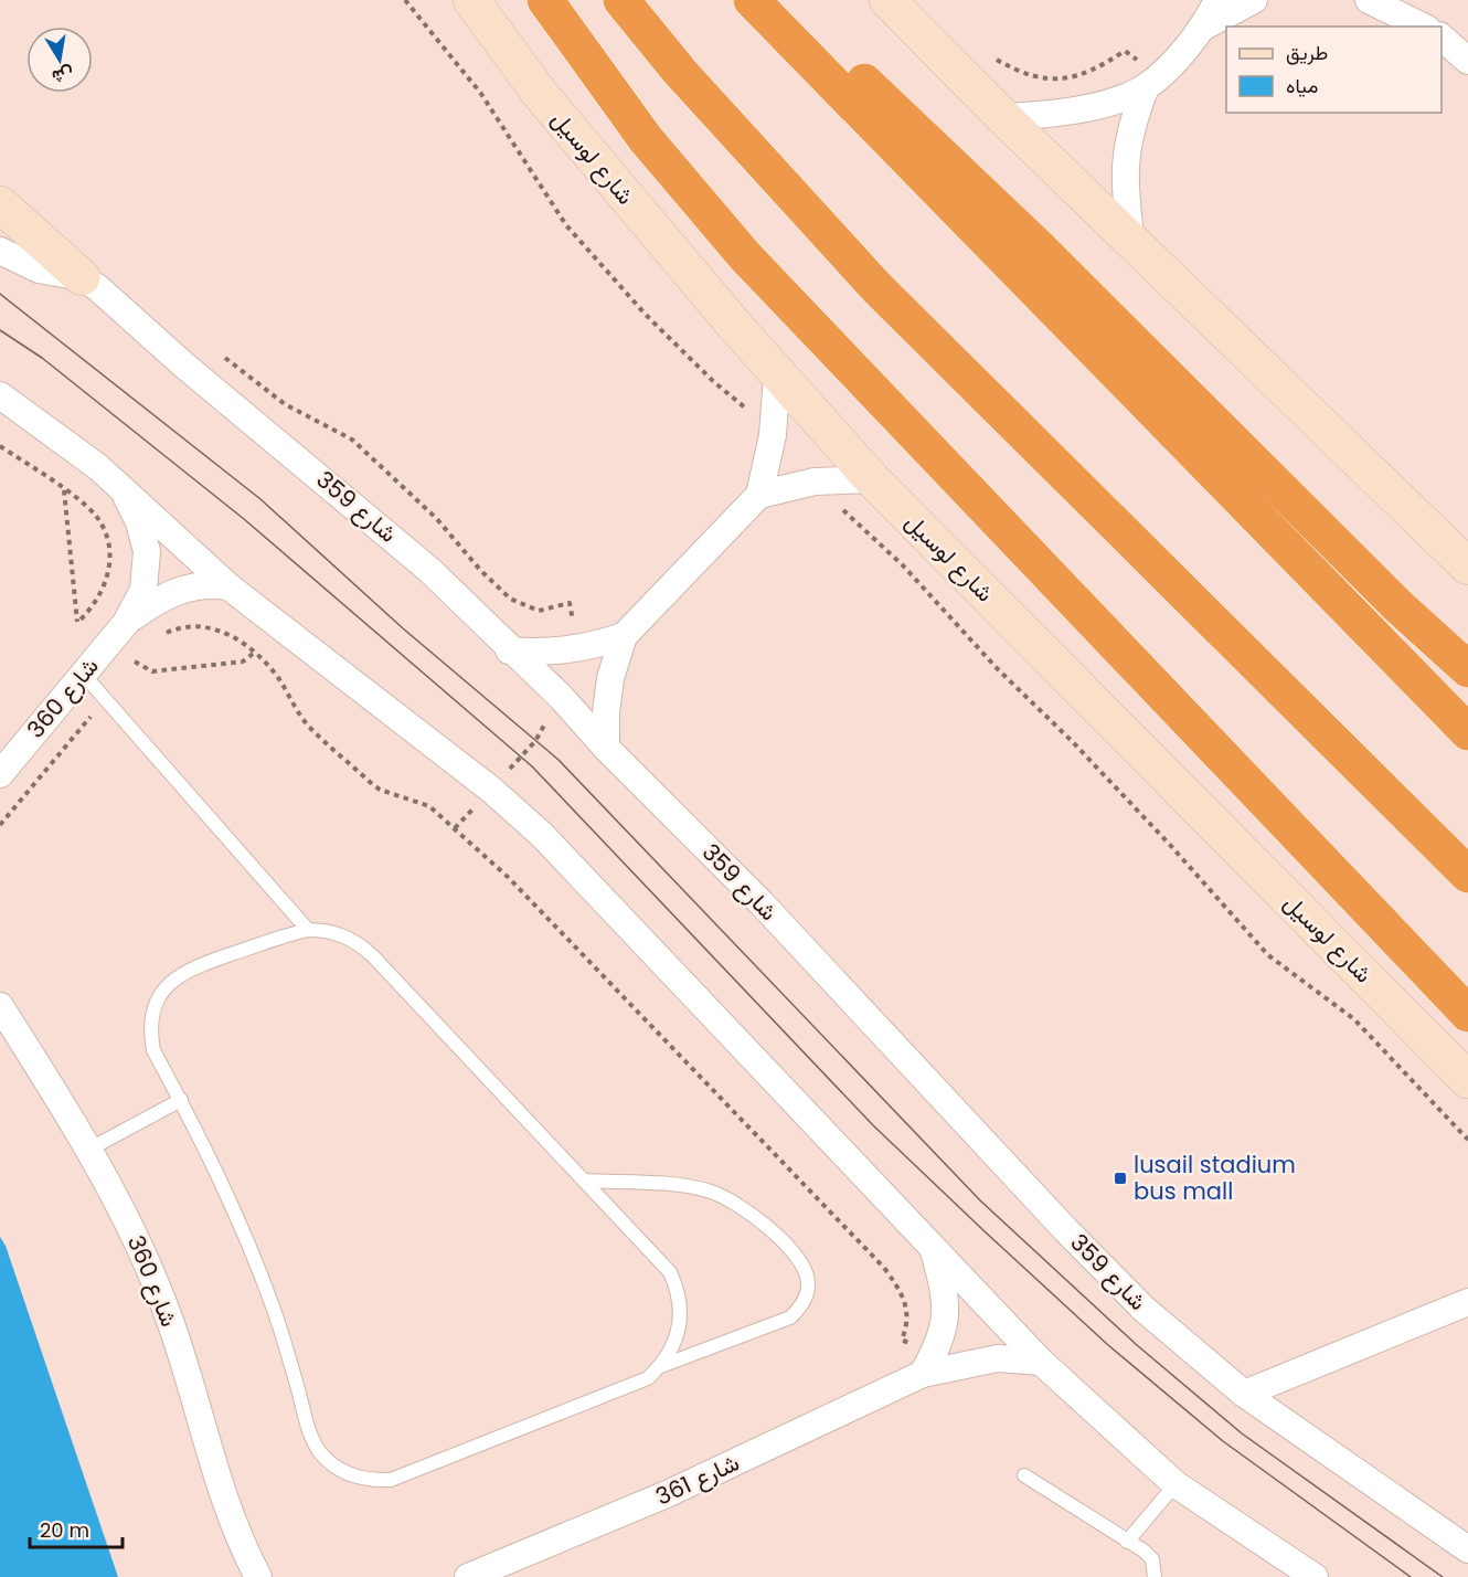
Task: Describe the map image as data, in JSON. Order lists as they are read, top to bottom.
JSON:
{
  "streets": {
    "street": [
      "شارع لوسيل",
      "شارع 359",
      "شارع 360",
      "شارع 361"
    ]
  },
  "places": {
    "transit": ["lusail stadium bus mall"]
  },
  "legend": ["طريق", "مياه"],
  "scale_bar": "20 m",
  "north": "bottom"
}
